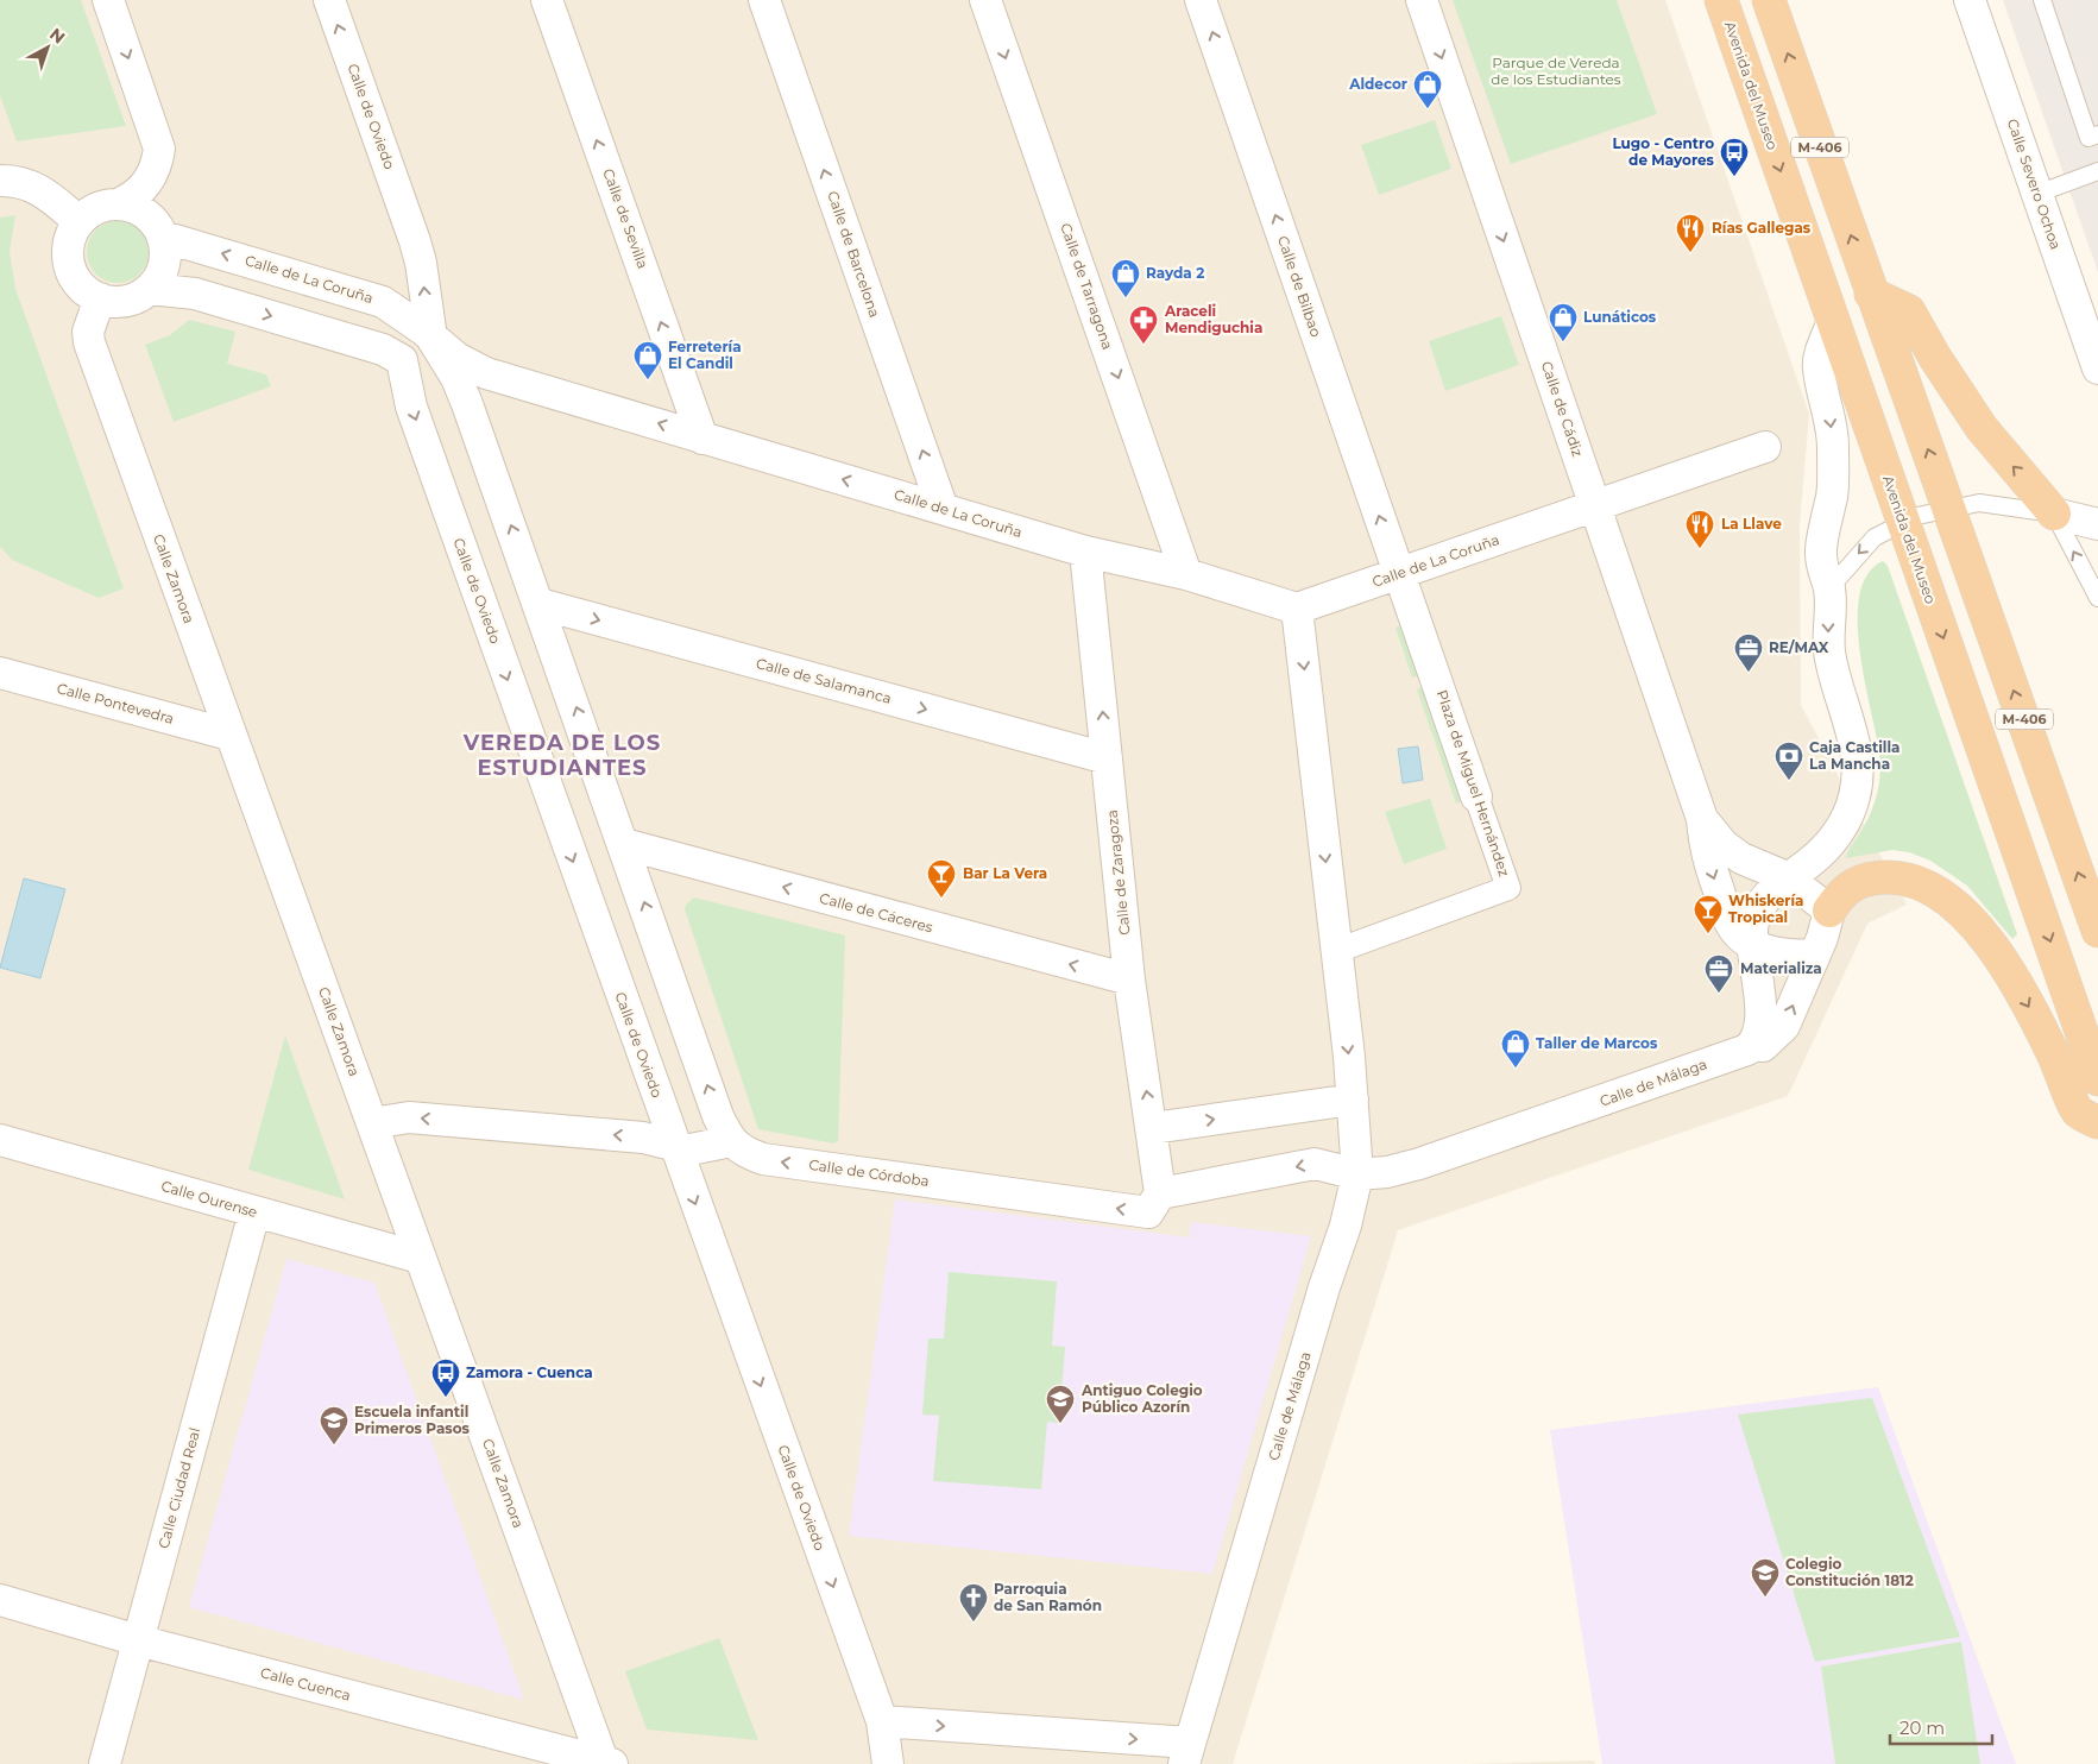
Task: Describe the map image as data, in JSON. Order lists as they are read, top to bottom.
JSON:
{
  "streets": {
    "highway": ["Avenida del Museo", "M-406"],
    "street": [
      "Calle de Oviedo",
      "Calle Severo Ochoa",
      "Calle de Sevilla",
      "Calle de Barcelona",
      "Calle de La Coruña",
      "Calle de Tarragona",
      "Calle de Bilbao",
      "Calle de Cádiz",
      "Calle Zamora",
      "Calle de Salamanca",
      "Calle Pontevedra",
      "Plaza de Miguel Hernández",
      "Calle de Zaragoza",
      "Calle de Cáceres",
      "Calle de Málaga",
      "Calle de Córdoba",
      "Calle Ourense",
      "Calle Ciudad Real",
      "Calle Cuenca"
    ]
  },
  "crossings": [
    ["Calle de Oviedo", "Calle de La Coruña"],
    ["Calle de Oviedo", "Calle de Salamanca"],
    ["Calle de Oviedo", "Calle de Cáceres"],
    ["Calle de Oviedo", "Calle de Málaga"],
    ["Calle de Oviedo", "Calle de Córdoba"],
    ["Calle de Sevilla", "Calle de La Coruña"],
    ["Calle de Barcelona", "Calle de La Coruña"],
    ["Calle de La Coruña", "Calle de Tarragona"],
    ["Calle de La Coruña", "Calle de Bilbao"],
    ["Calle de La Coruña", "Calle de Cádiz"],
    ["Calle de La Coruña", "Calle Zamora"],
    ["Calle de La Coruña", "Plaza de Miguel Hernández"],
    ["Calle de La Coruña", "Calle de Zaragoza"],
    ["Calle de Bilbao", "Plaza de Miguel Hernández"],
    ["Calle de Cádiz", "Calle de Málaga"],
    ["Calle Zamora", "Calle Pontevedra"],
    ["Calle Zamora", "Calle Ourense"],
    ["Calle Zamora", "Calle Cuenca"],
    ["Calle de Salamanca", "Calle de Zaragoza"],
    ["Calle de Zaragoza", "Calle de Cáceres"],
    ["Calle de Zaragoza", "Calle de Córdoba"],
    ["Calle Ourense", "Calle Ciudad Real"],
    ["Calle Ciudad Real", "Calle Cuenca"]
  ],
  "one_way": [
    "Calle de Sevilla",
    "Calle de Barcelona",
    "Calle de Tarragona",
    "Calle de Bilbao",
    "Calle de Cádiz",
    "Calle de Salamanca",
    "Calle de Cáceres",
    "Calle de Córdoba"
  ],
  "districts": ["VEREDA DE LOS ESTUDIANTES"],
  "parks": ["Parque de Vereda de los Estudiantes"],
  "places": {
    "shop": [
      "Aldecor",
      "Rayda 2",
      "Lunáticos",
      "Ferretería El Candil",
      "Taller de Marcos"
    ],
    "bus stop": ["Lugo - Centro de Mayores", "Zamora - Cuenca"],
    "restaurant": ["Rías Gallegas", "La Llave"],
    "pharmacy": ["Araceli Mendiguchia"],
    "office": ["RE/MAX", "Materializa"],
    "bank": ["Caja Castilla La Mancha"],
    "bar": ["Bar La Vera", "Whiskería Tropical"],
    "school or university": ["Antiguo Colegio Público Azorín", "Escuela infantil Primeros Pasos", "Colegio Constitución 1812"],
    "church": ["Parroquia de San Ramón"]
  },
  "scale_bar": "20 m",
  "north": "top right"
}
